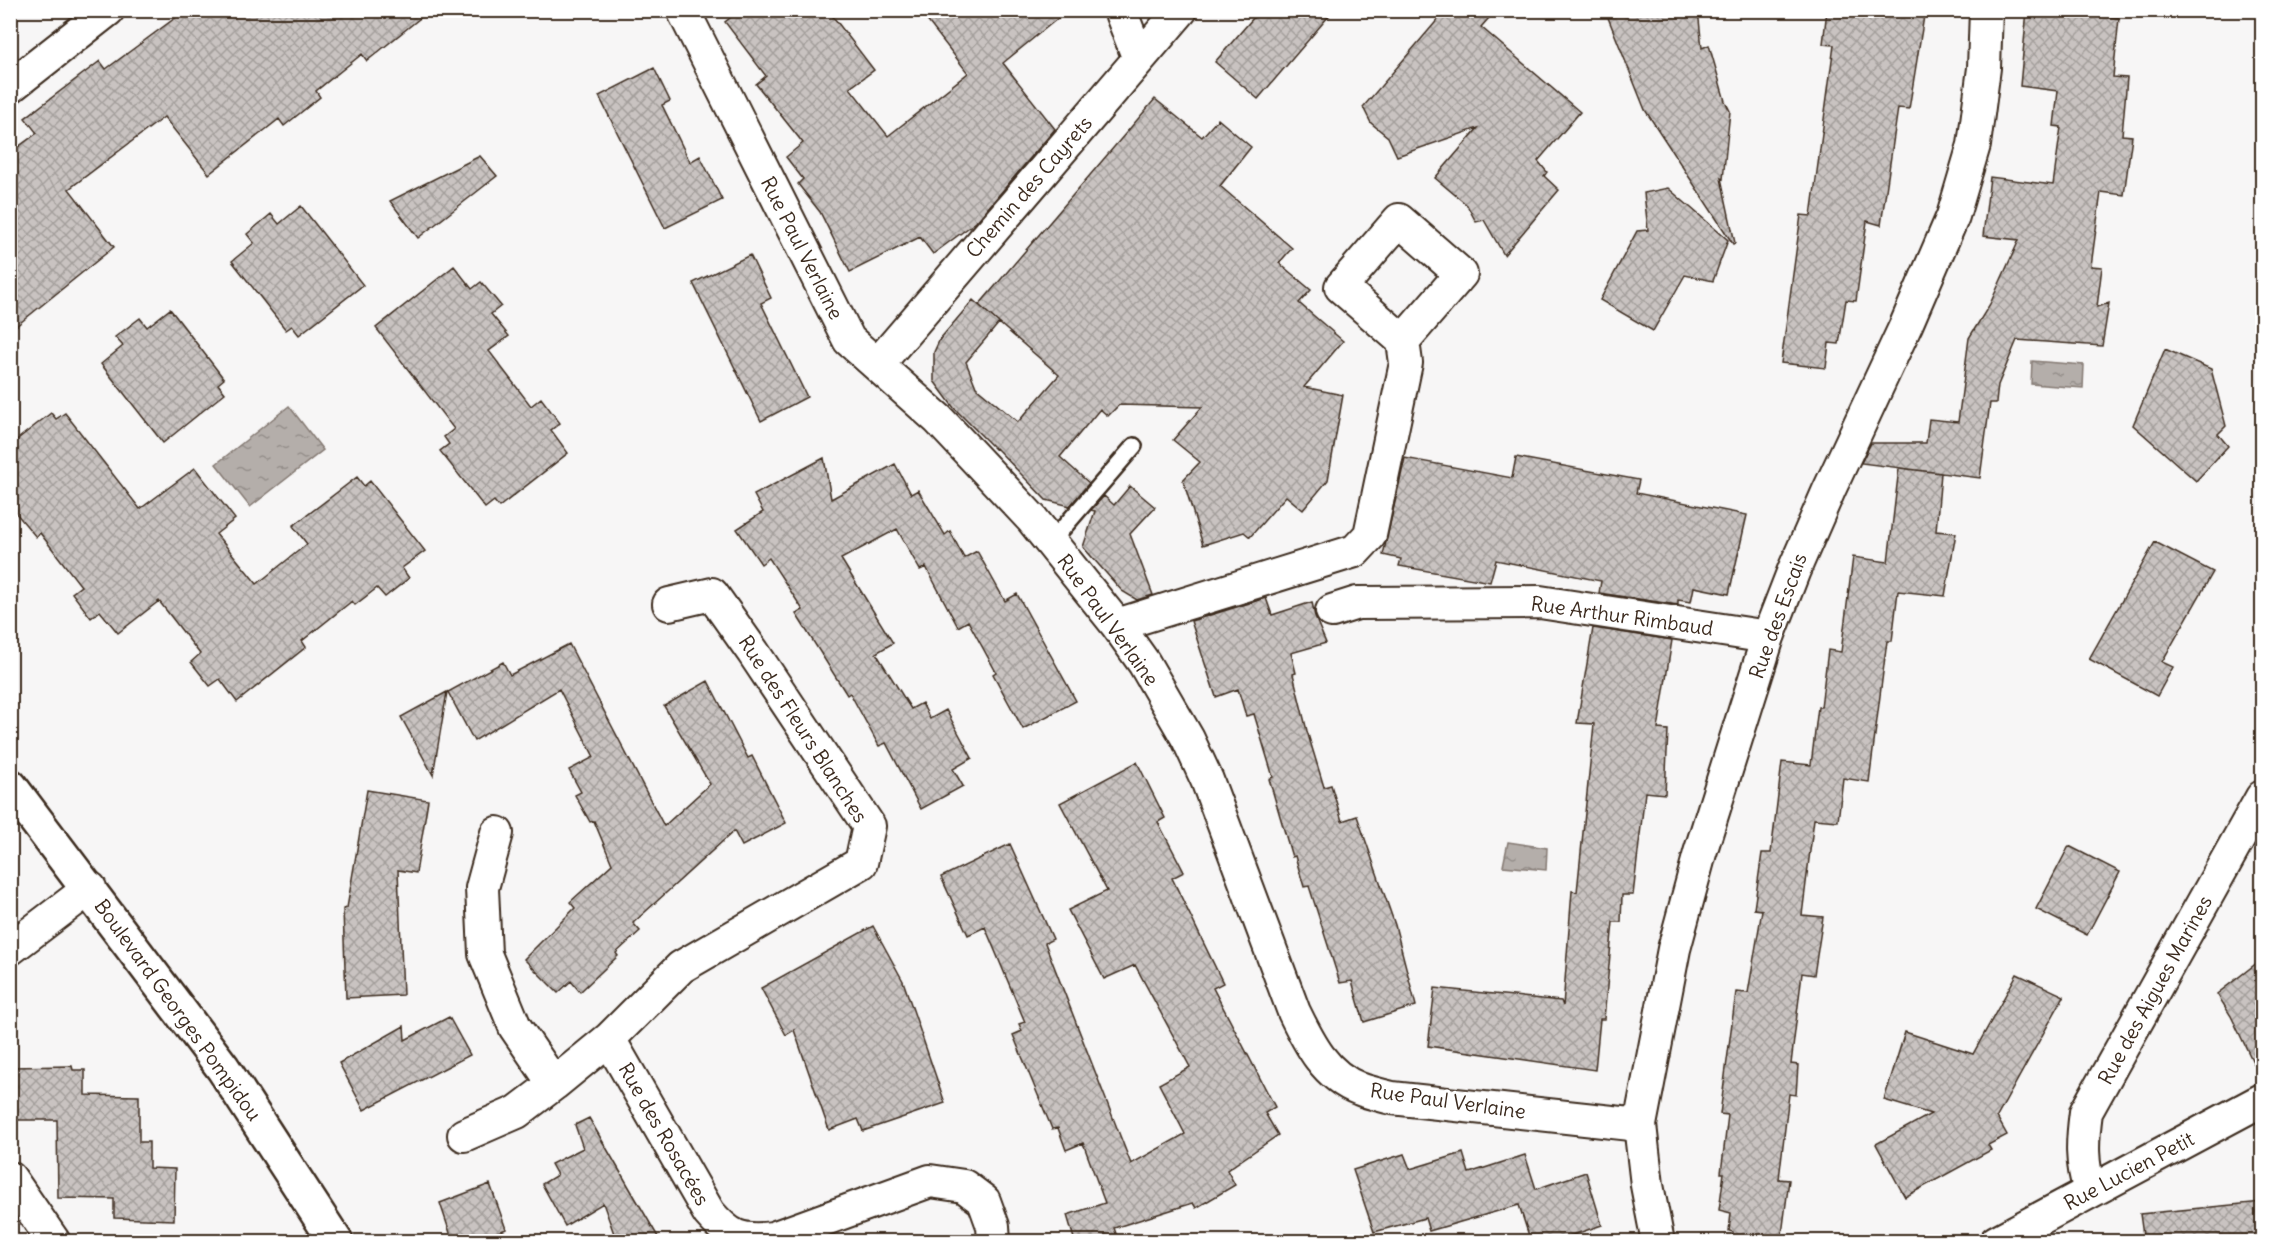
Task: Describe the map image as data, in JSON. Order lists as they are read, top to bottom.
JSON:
{
  "streets": {
    "street": [
      "Chemin des Cayrets",
      "Rue Paul Verlaine",
      "Rue Arthur Rimbaud",
      "Rue des Escais",
      "Rue des Fleurs Blanches",
      "Rue des Aigues Marines",
      "Boulevard Georges Pompidou",
      "Rue des Rosacées",
      "Rue Lucien Petit"
    ]
  },
  "crossings": [
    ["Chemin des Cayrets", "Rue Paul Verlaine"],
    ["Rue Paul Verlaine", "Rue des Escais"],
    ["Rue Arthur Rimbaud", "Rue des Escais"],
    ["Rue des Fleurs Blanches", "Rue des Rosacées"],
    ["Rue des Aigues Marines", "Rue Lucien Petit"]
  ]
}
